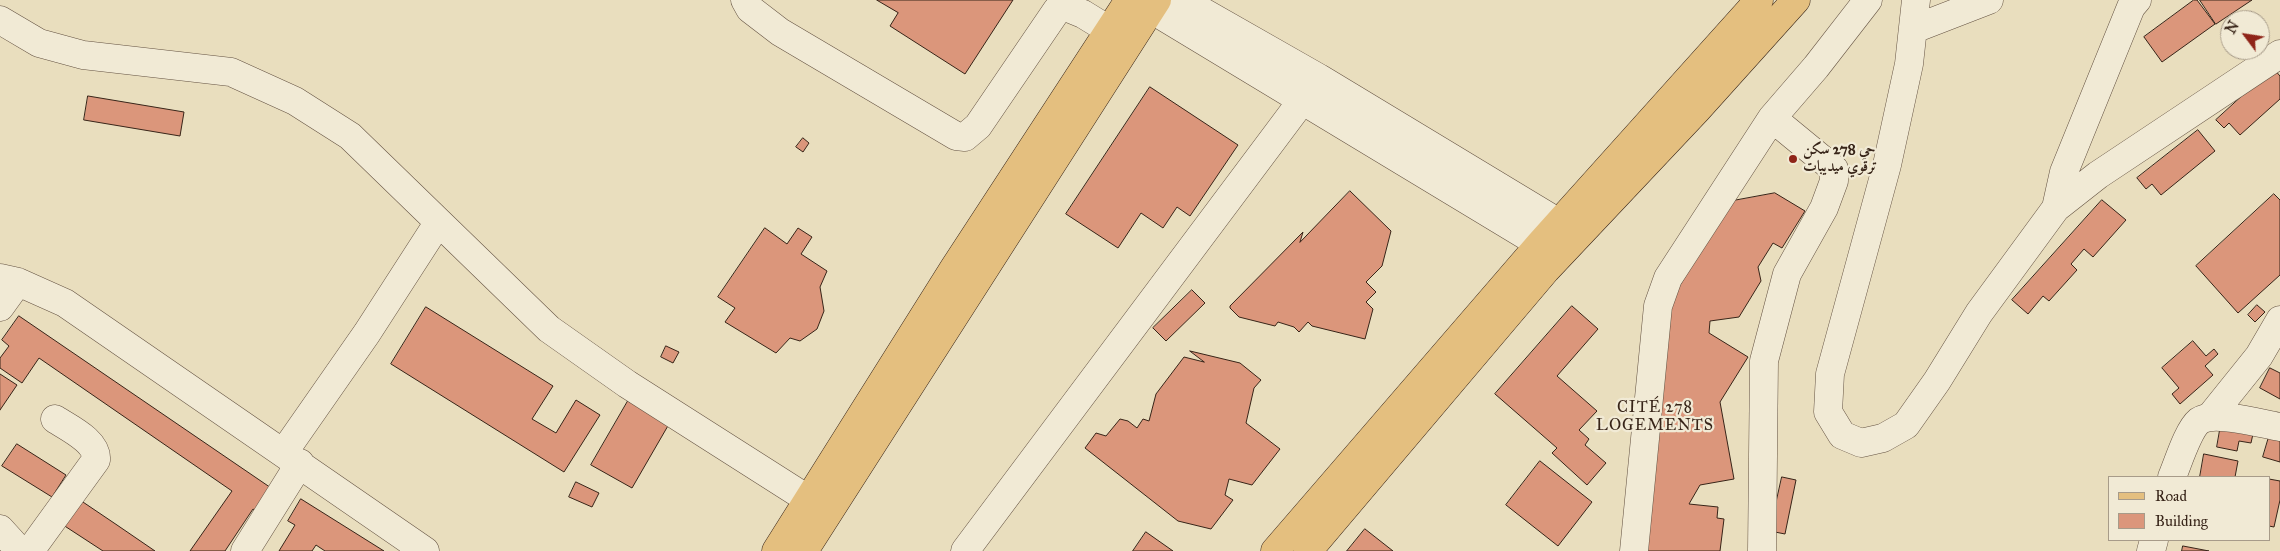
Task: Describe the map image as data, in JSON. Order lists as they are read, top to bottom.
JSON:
{
  "districts": ["CITÉ 278 LOGEMENTS"],
  "places": ["حي 278 سكن ترقوي ميديبات"],
  "legend": ["Road", "Building"],
  "north": "top left"
}
